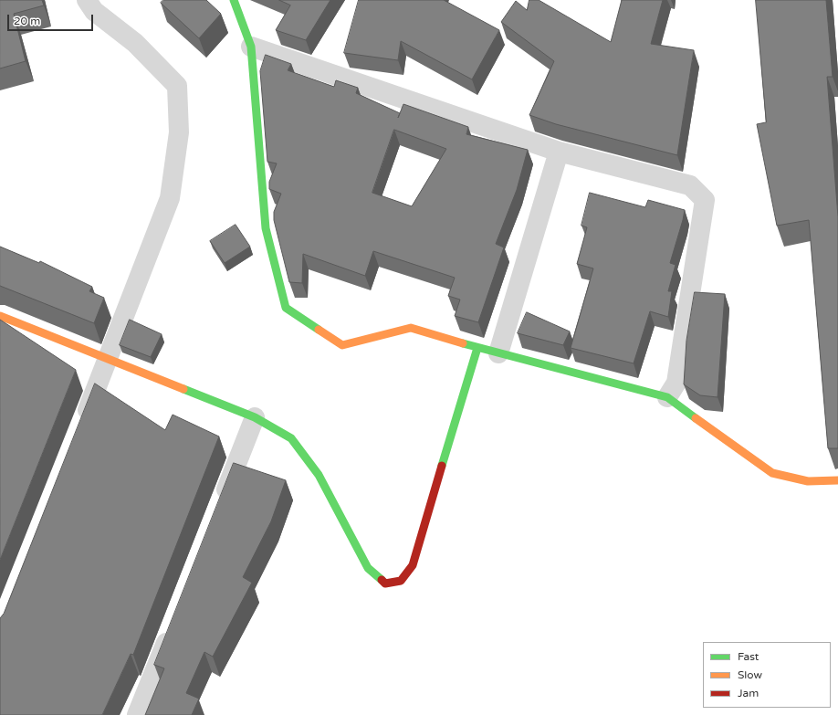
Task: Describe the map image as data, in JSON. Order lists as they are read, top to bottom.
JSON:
{
  "legend": ["Fast", "Slow", "Jam"],
  "scale_bar": "20 m"
}
